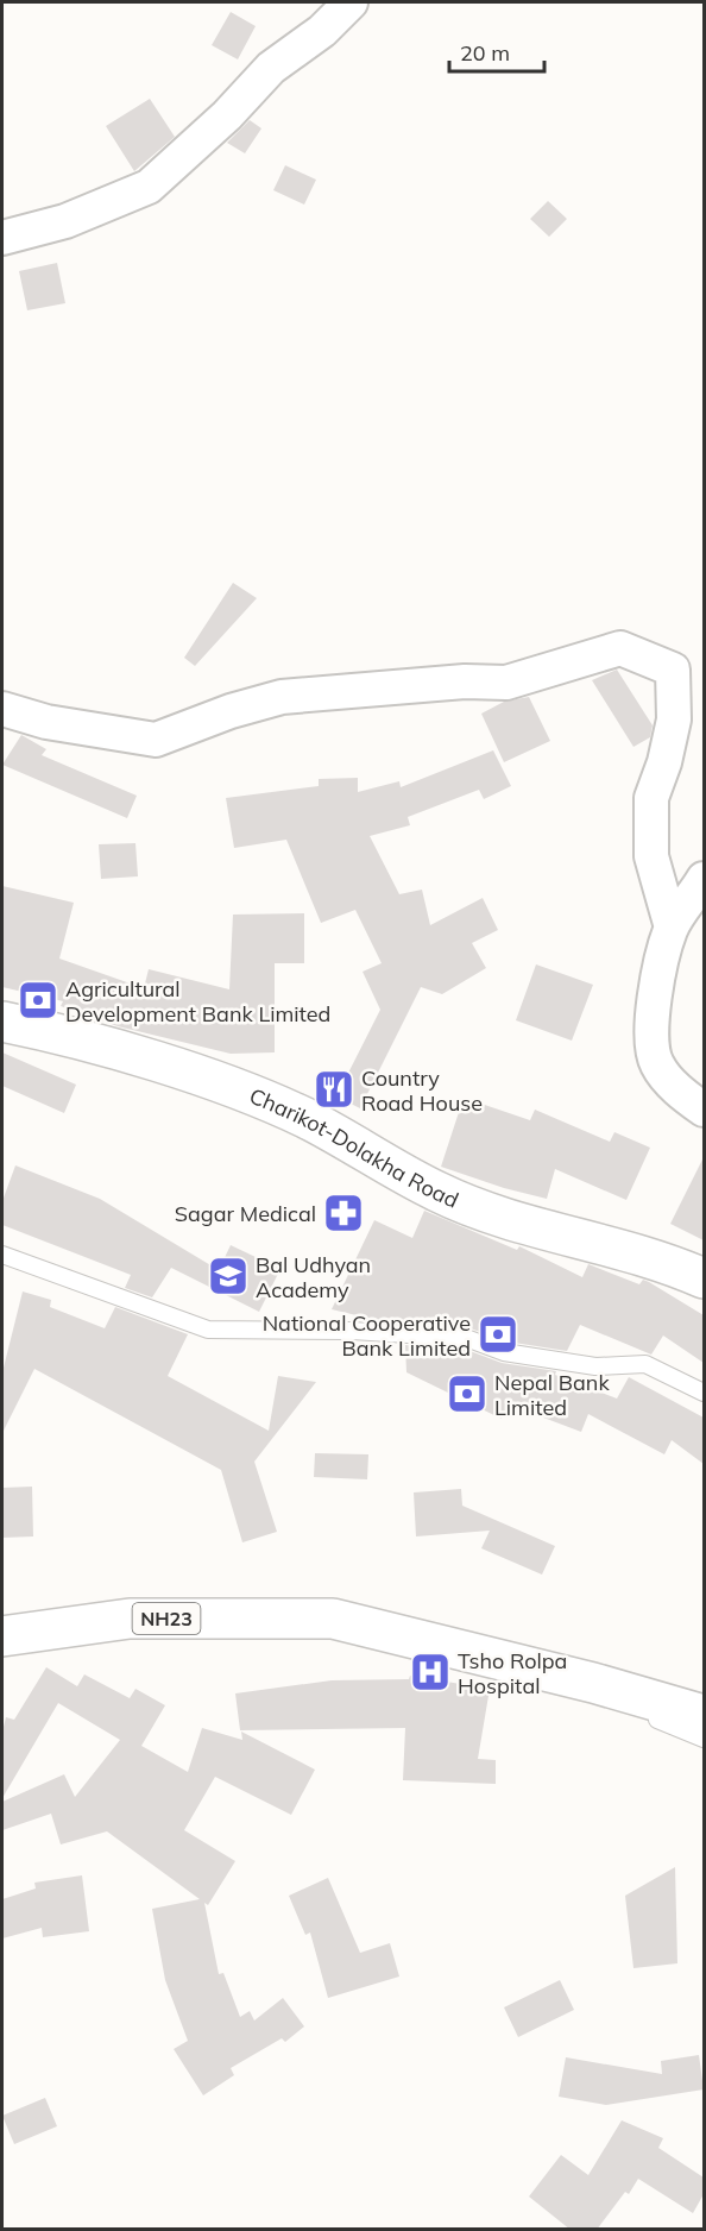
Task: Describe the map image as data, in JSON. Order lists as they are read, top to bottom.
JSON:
{
  "streets": {
    "main road": ["Charikot-Dolakha Road", "NH23"]
  },
  "places": {
    "bank": ["Agricultural Development Bank Limited", "National Cooperative Bank Limited", "Nepal Bank Limited"],
    "restaurant": ["Country Road House"],
    "pharmacy": ["Sagar Medical"],
    "school or university": ["Bal Udhyan Academy"],
    "hospital": ["Tsho Rolpa Hospital"]
  },
  "scale_bar": "20 m"
}
